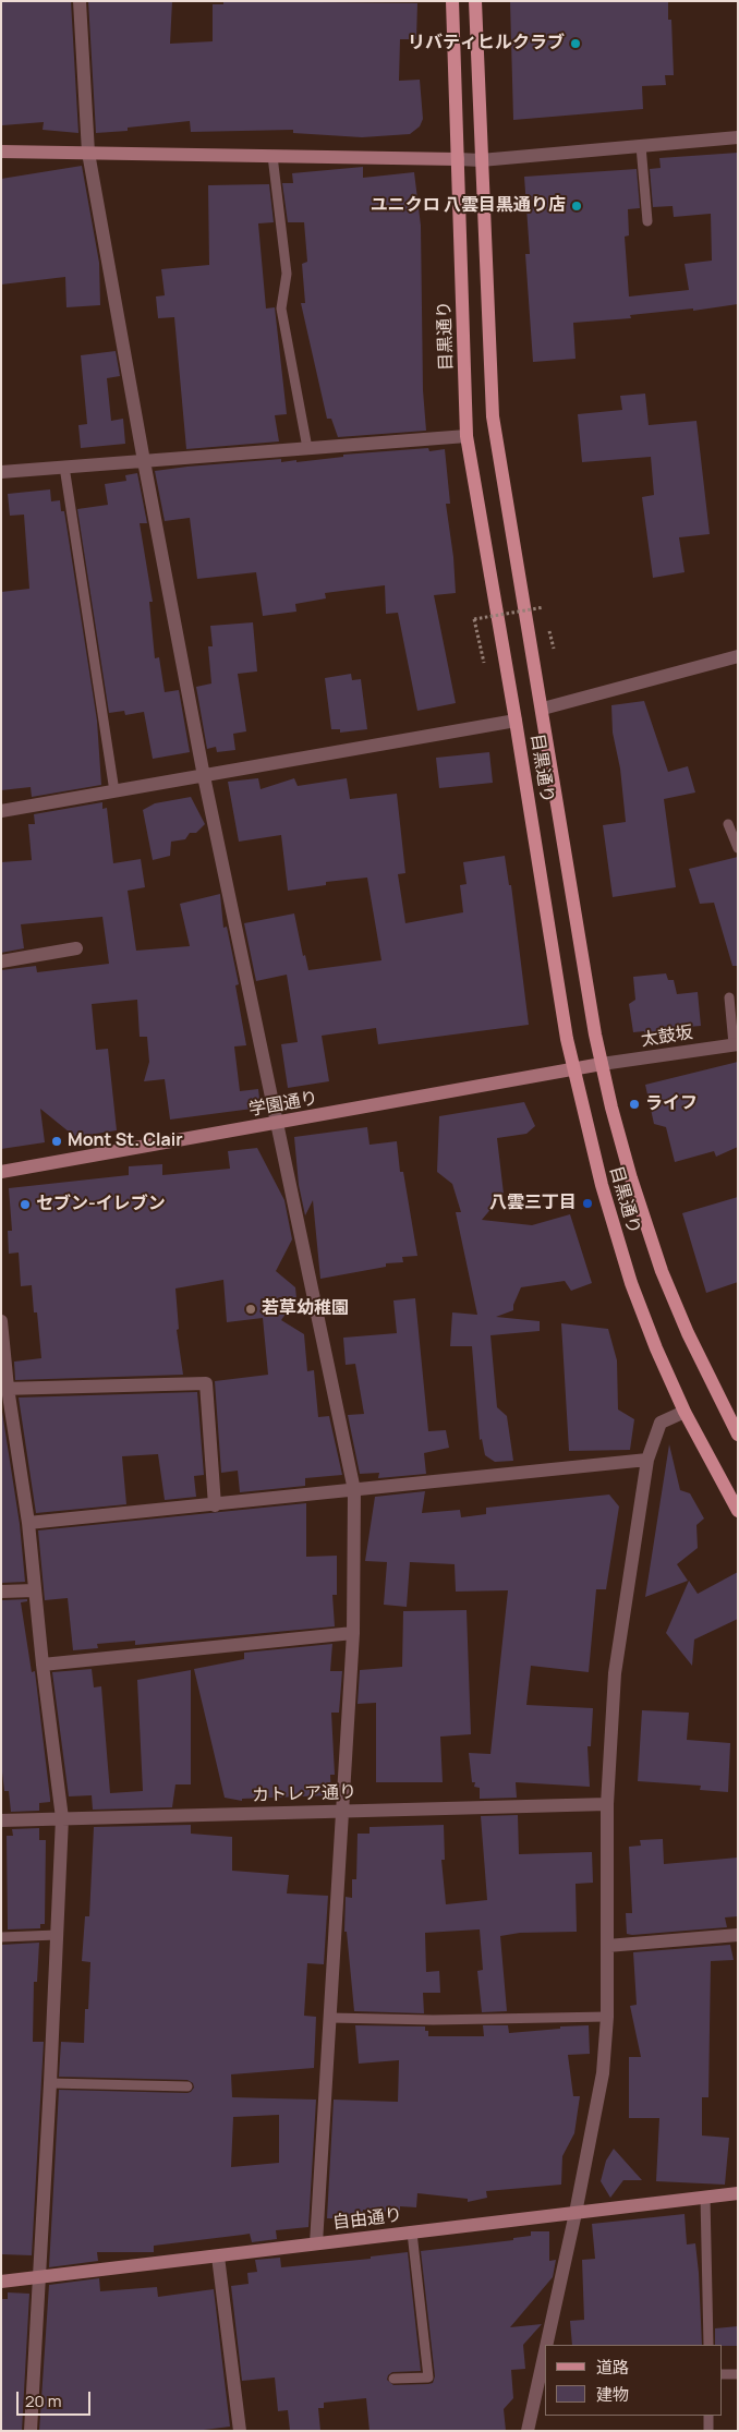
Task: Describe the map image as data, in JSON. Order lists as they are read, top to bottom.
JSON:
{
  "streets": {
    "main road": ["目黒通り"],
    "street": [
      "太鼓坂",
      "学園通り",
      "カトレア通り",
      "自由通り"
    ]
  },
  "crossings": [
    ["目黒通り", "太鼓坂"],
    ["目黒通り", "学園通り"],
    ["太鼓坂", "学園通り"]
  ],
  "places": [
    "リバティヒルクラブ",
    "ユニクロ 八雲目黒通り店",
    "ライフ",
    "Mont St. Clair",
    "八雲三丁目",
    "セブン-イレブン",
    "若草幼稚園"
  ],
  "legend": ["道路", "建物"],
  "scale_bar": "20 m"
}
